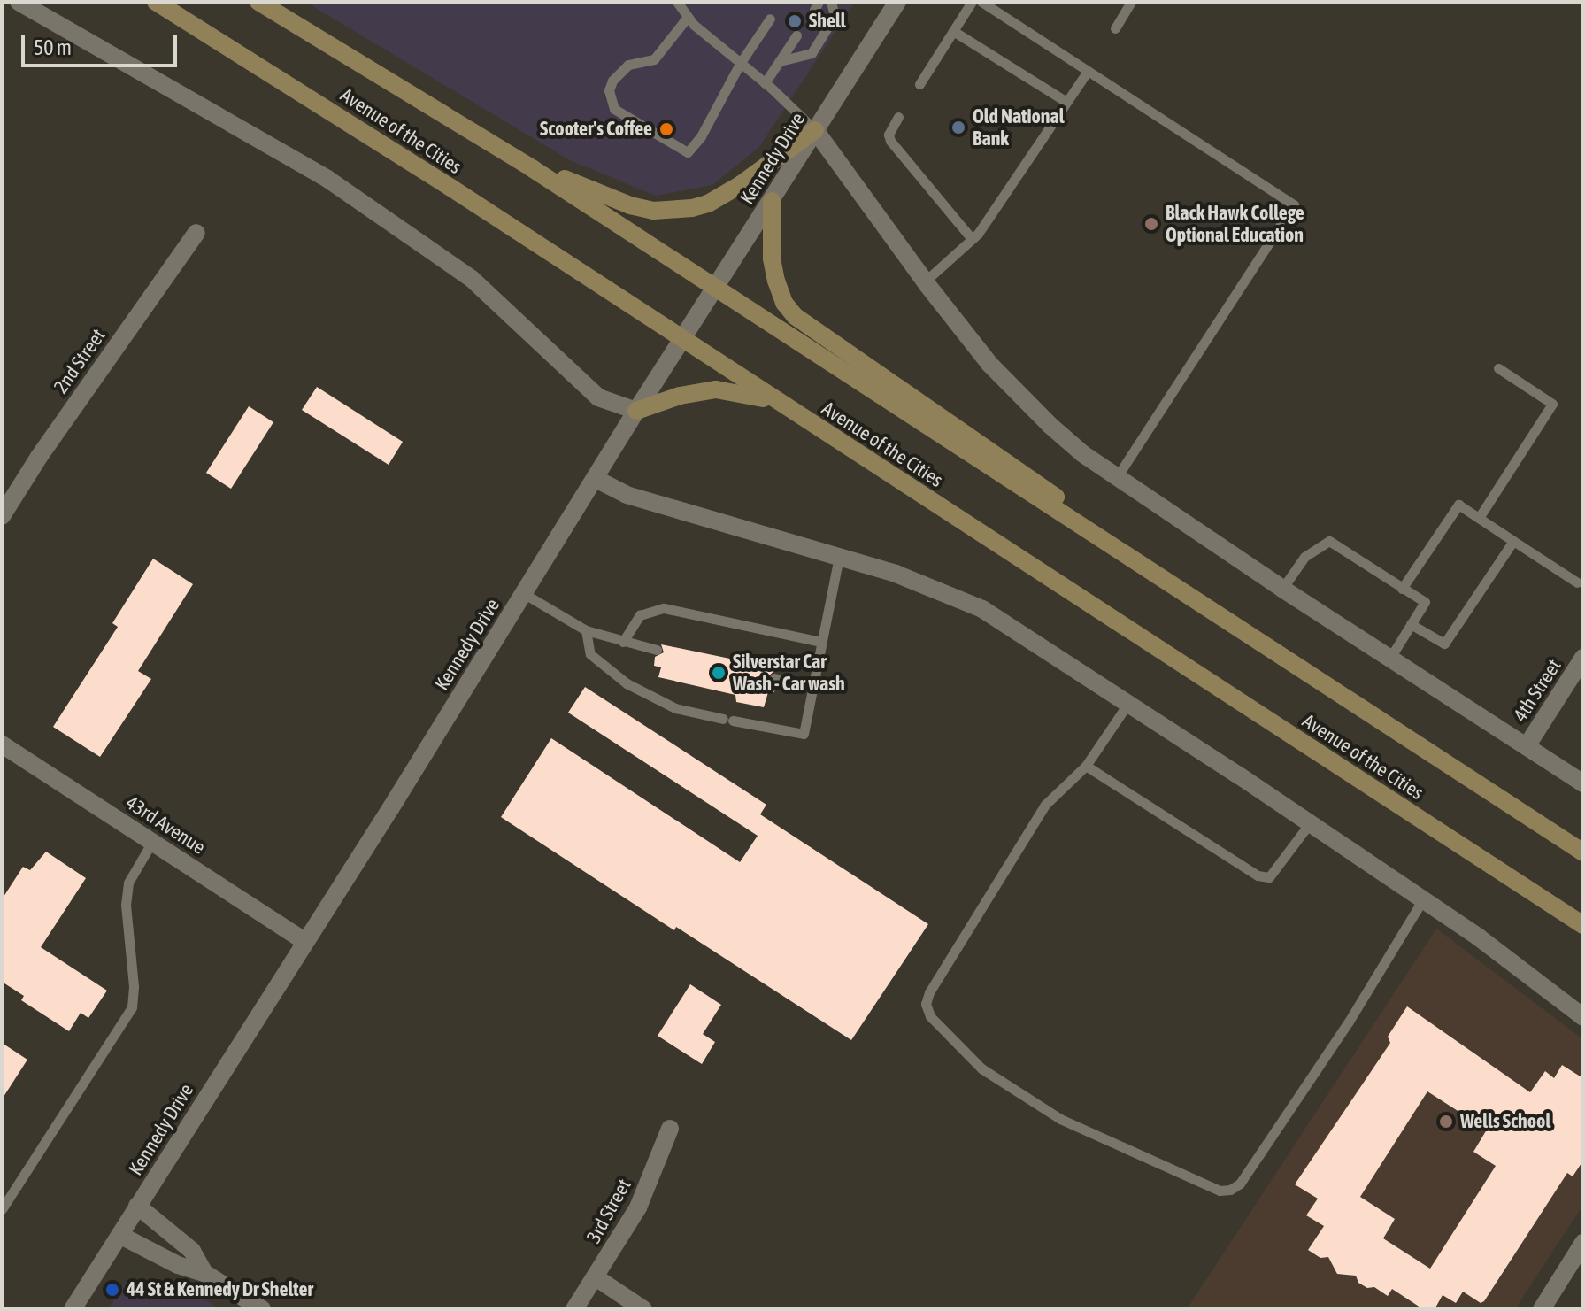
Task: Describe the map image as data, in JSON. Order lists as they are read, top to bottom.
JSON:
{
  "streets": {
    "main road": ["Avenue of the Cities"],
    "street": [
      "Kennedy Drive",
      "2nd Street",
      "4th Street",
      "43rd Avenue",
      "3rd Street"
    ]
  },
  "crossings": [
    ["Avenue of the Cities", "Kennedy Drive"],
    ["Kennedy Drive", "43rd Avenue"]
  ],
  "places": [
    "Shell",
    "Old National Bank",
    "Scooter's Coffee",
    "Black Hawk College Optional Education",
    "Silverstar Car Wash - Car wash",
    "Wells School",
    "44 St & Kennedy Dr Shelter"
  ],
  "scale_bar": "50 m"
}
